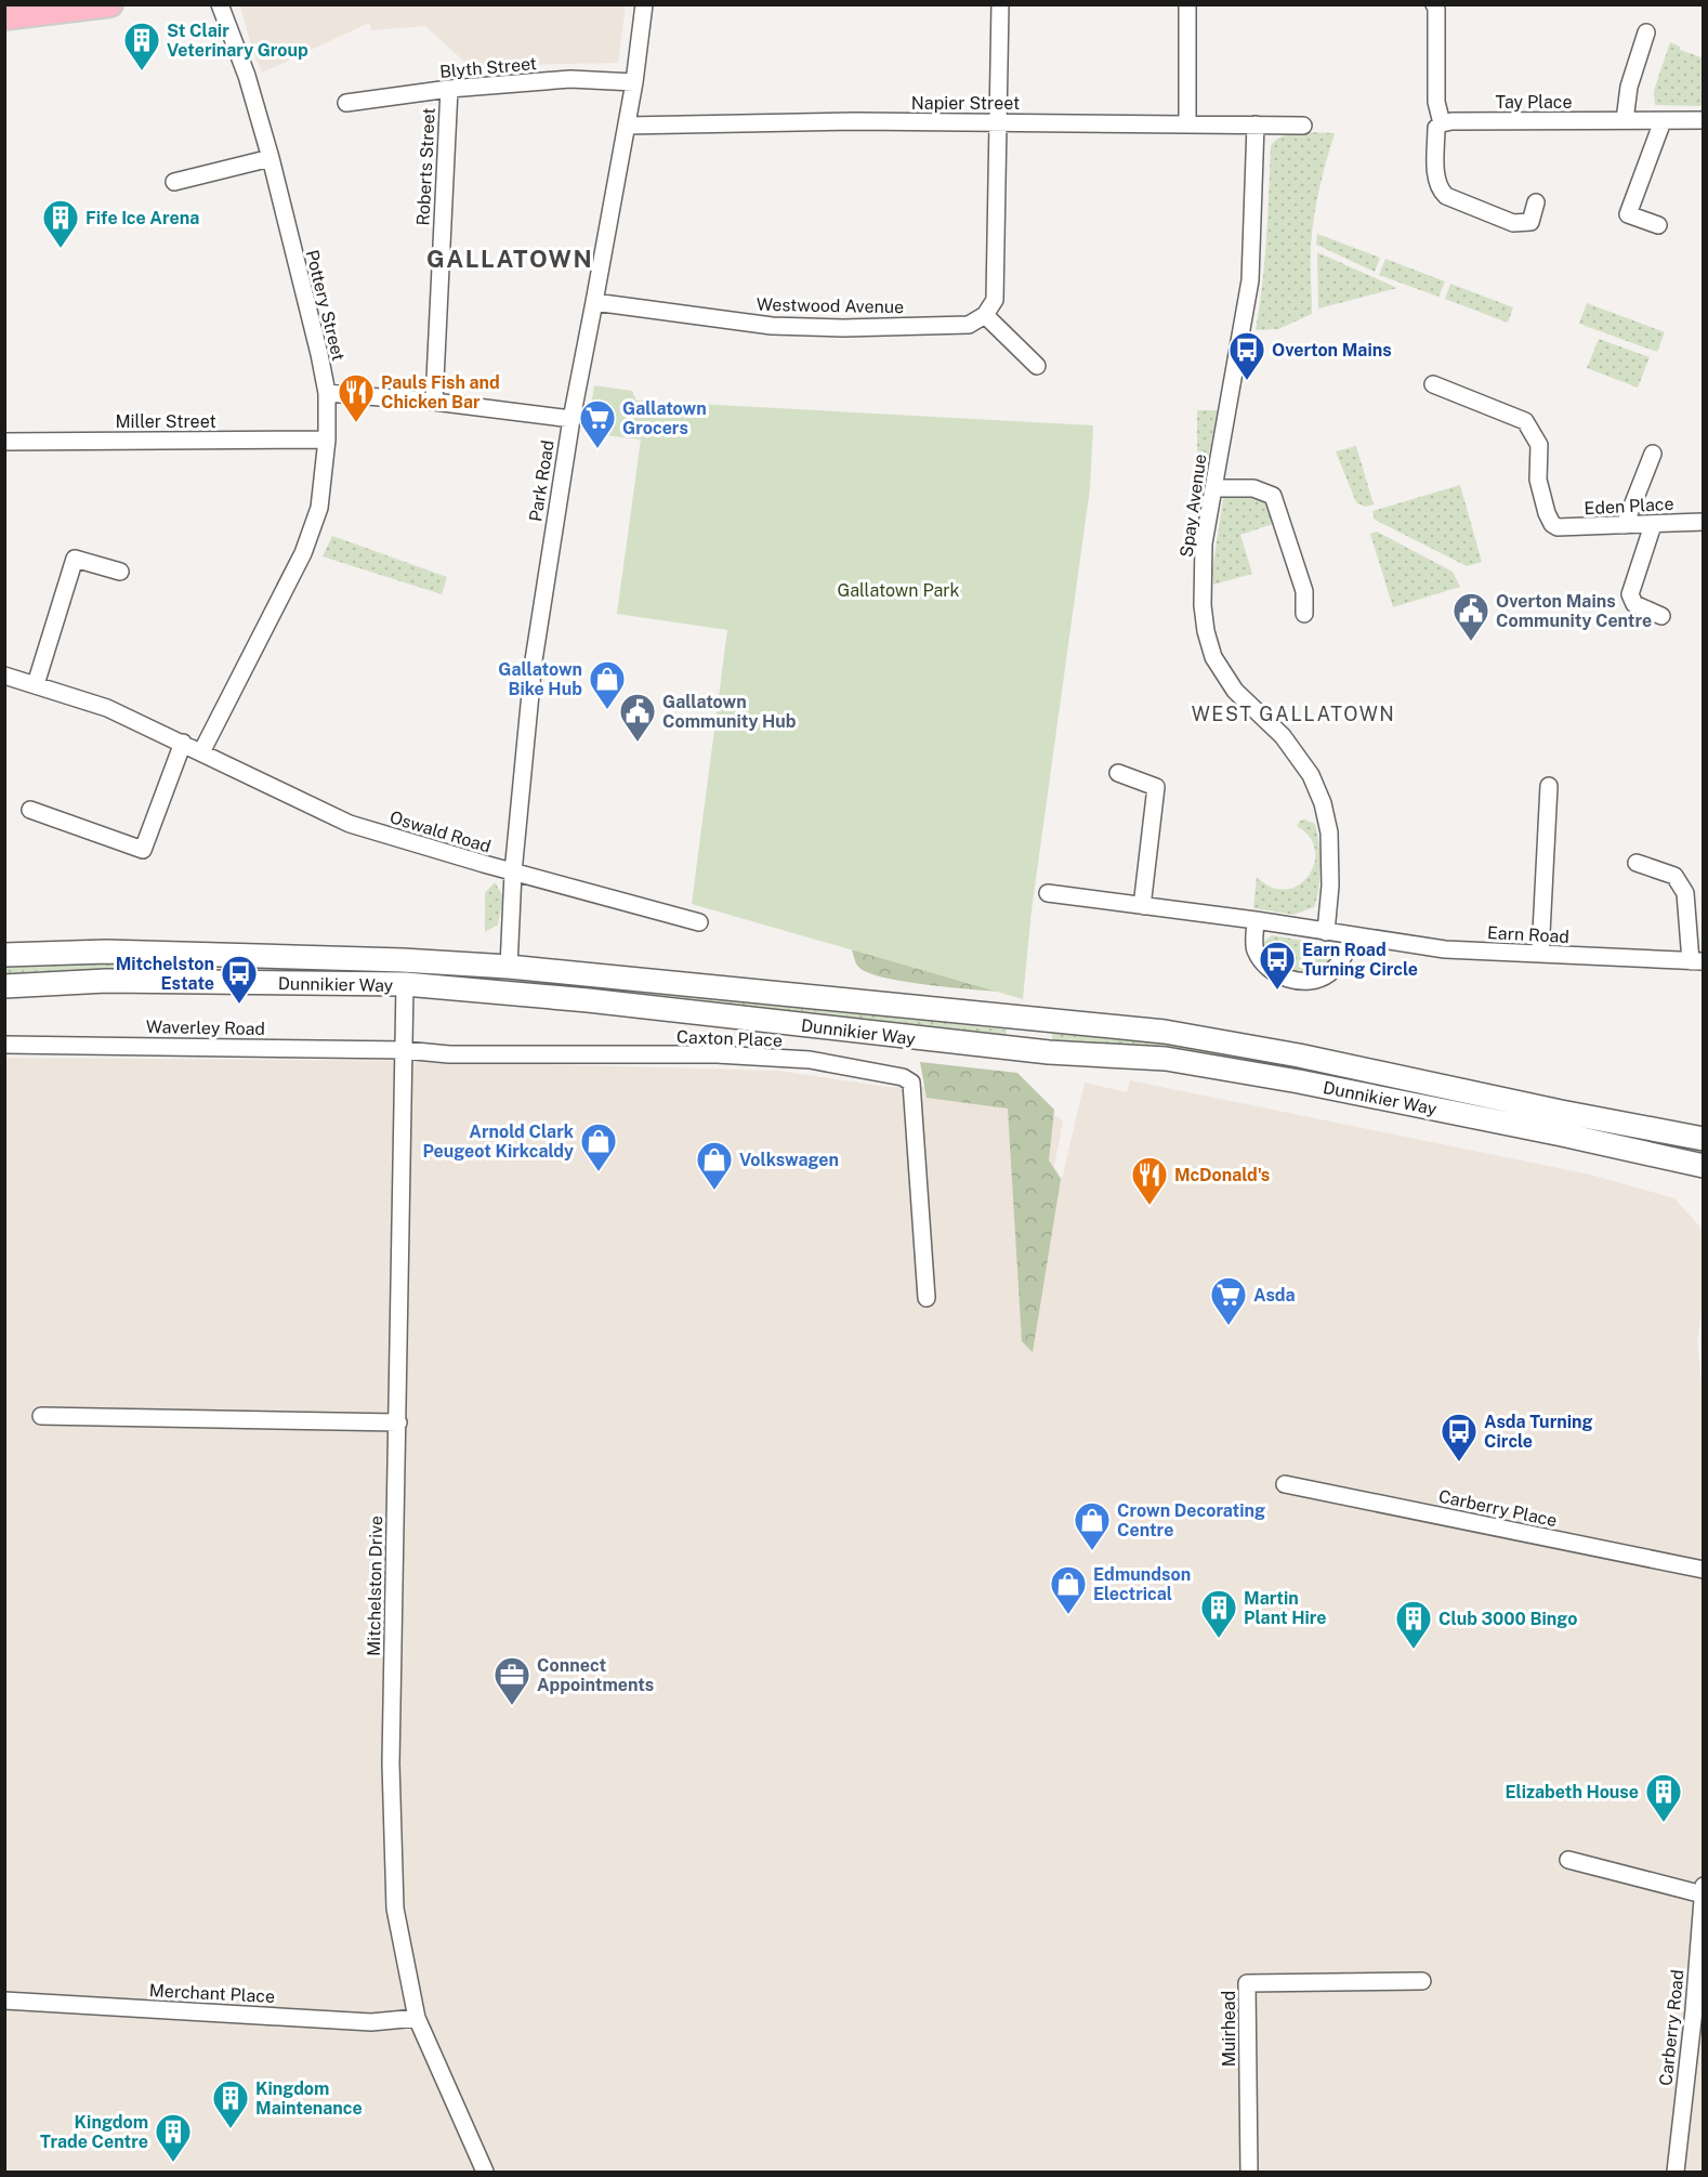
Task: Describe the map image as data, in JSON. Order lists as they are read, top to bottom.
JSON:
{
  "streets": {
    "main road": ["Dunnikier Way"],
    "street": [
      "Blyth Street",
      "Tay Place",
      "Napier Street",
      "Roberts Street",
      "Pottery Street",
      "Westwood Avenue",
      "Miller Street",
      "Park Road",
      "Spay Avenue",
      "Eden Place",
      "Oswald Road",
      "Earn Road",
      "Waverley Road",
      "Caxton Place",
      "Carberry Place",
      "Mitchelston Drive",
      "Merchant Place",
      "Carberry Road",
      "Muirhead"
    ]
  },
  "crossings": [
    ["Blyth Street", "Roberts Street"],
    ["Blyth Street", "Park Road"],
    ["Napier Street", "Park Road"],
    ["Napier Street", "Spay Avenue"],
    ["Pottery Street", "Miller Street"],
    ["Pottery Street", "Oswald Road"],
    ["Westwood Avenue", "Park Road"],
    ["Park Road", "Oswald Road"],
    ["Park Road", "Dunnikier Way"],
    ["Spay Avenue", "Earn Road"],
    ["Dunnikier Way", "Mitchelston Drive"],
    ["Waverley Road", "Caxton Place"],
    ["Waverley Road", "Mitchelston Drive"],
    ["Caxton Place", "Mitchelston Drive"],
    ["Mitchelston Drive", "Merchant Place"]
  ],
  "districts": ["GALLATOWN", "WEST GALLATOWN"],
  "parks": ["Gallatown Park"],
  "places": {
    "building": [
      "St Clair Veterinary Group",
      "Fife Ice Arena",
      "Martin Plant Hire",
      "Club 3000 Bingo",
      "Elizabeth House",
      "Kingdom Maintenance",
      "Kingdom Trade Centre"
    ],
    "bus stop": [
      "Overton Mains",
      "Earn Road Turning Circle",
      "Mitchelston Estate",
      "Asda Turning Circle"
    ],
    "restaurant": ["Pauls Fish and Chicken Bar", "McDonald's"],
    "supermarket": ["Gallatown Grocers", "Asda"],
    "public building": ["Overton Mains Community Centre", "Gallatown Community Hub"],
    "shop": [
      "Gallatown Bike Hub",
      "Arnold Clark Peugeot Kirkcaldy",
      "Volkswagen",
      "Crown Decorating Centre",
      "Edmundson Electrical"
    ],
    "office": ["Connect Appointments"]
  }
}
